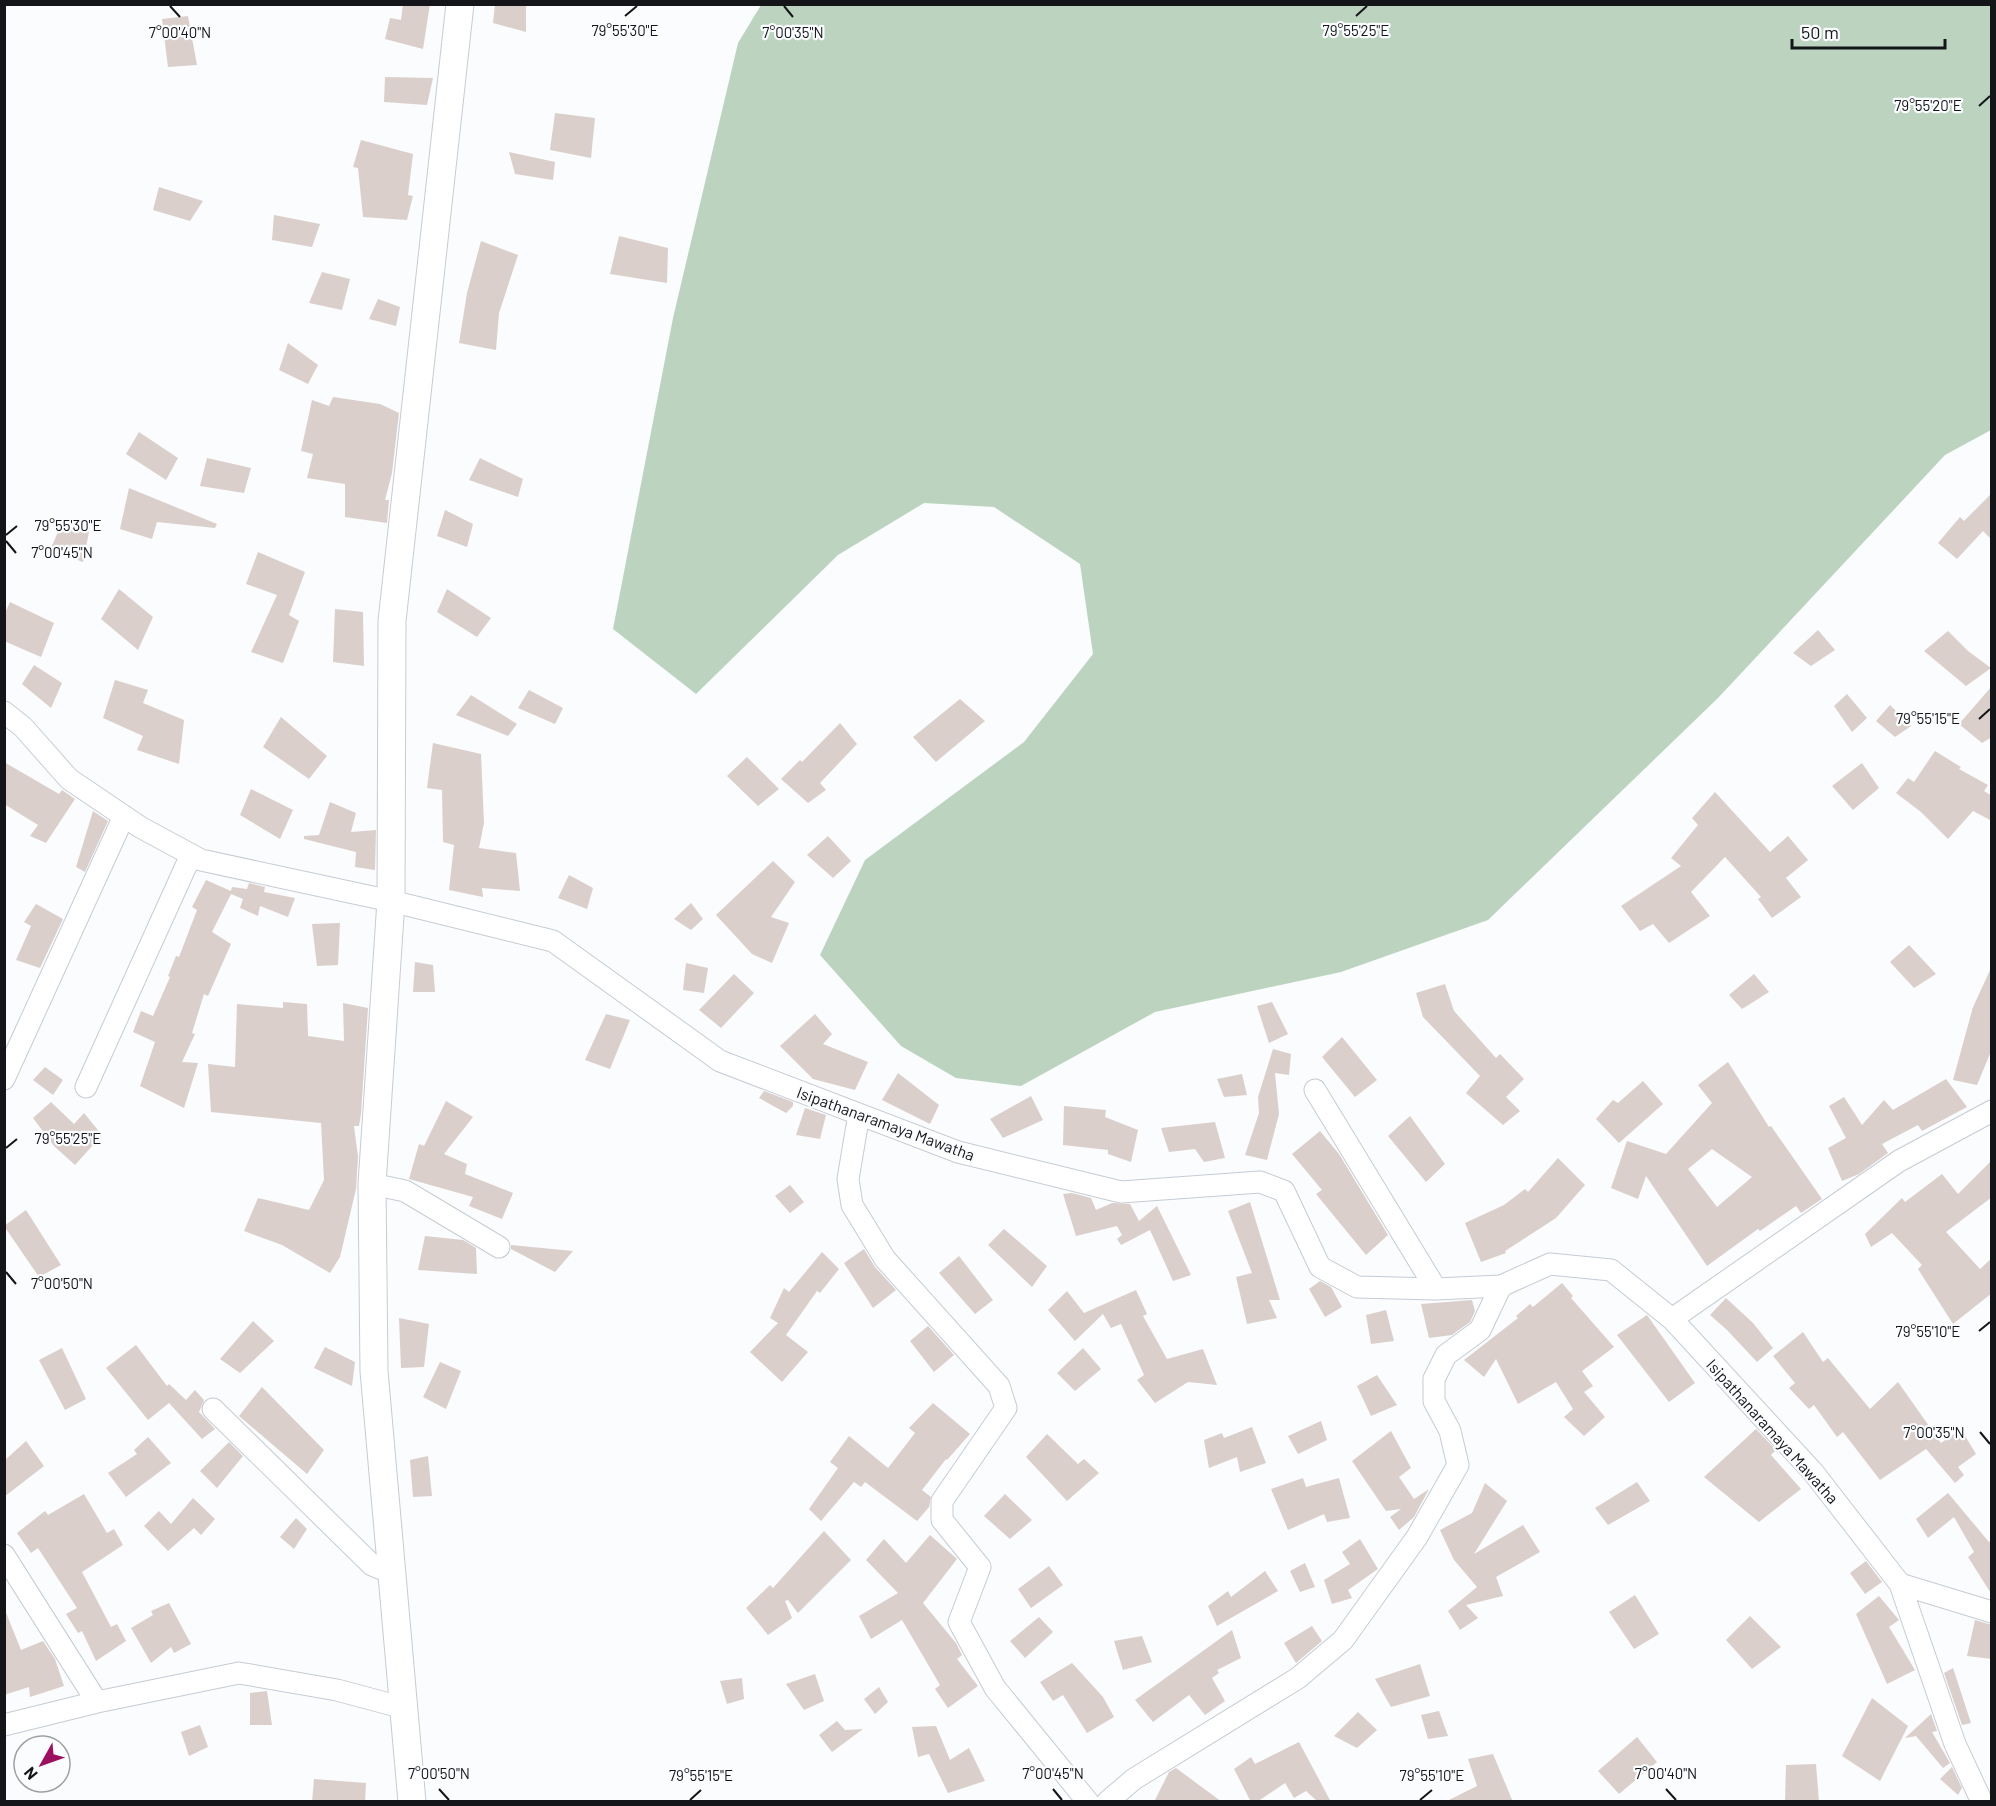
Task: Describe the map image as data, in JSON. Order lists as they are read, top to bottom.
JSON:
{
  "streets": {
    "street": ["Isipathanaramaya Mawatha"]
  },
  "scale_bar": "50 m",
  "north": "bottom left",
  "coordinates": [
    "79°55'30\"E",
    "79°55'25\"E",
    "7°00'40\"N",
    "7°00'35\"N",
    "79°55'20\"E",
    "7°00'45\"N",
    "79°55'15\"E",
    "7°00'50\"N",
    "79°55'10\"E"
  ]
}
